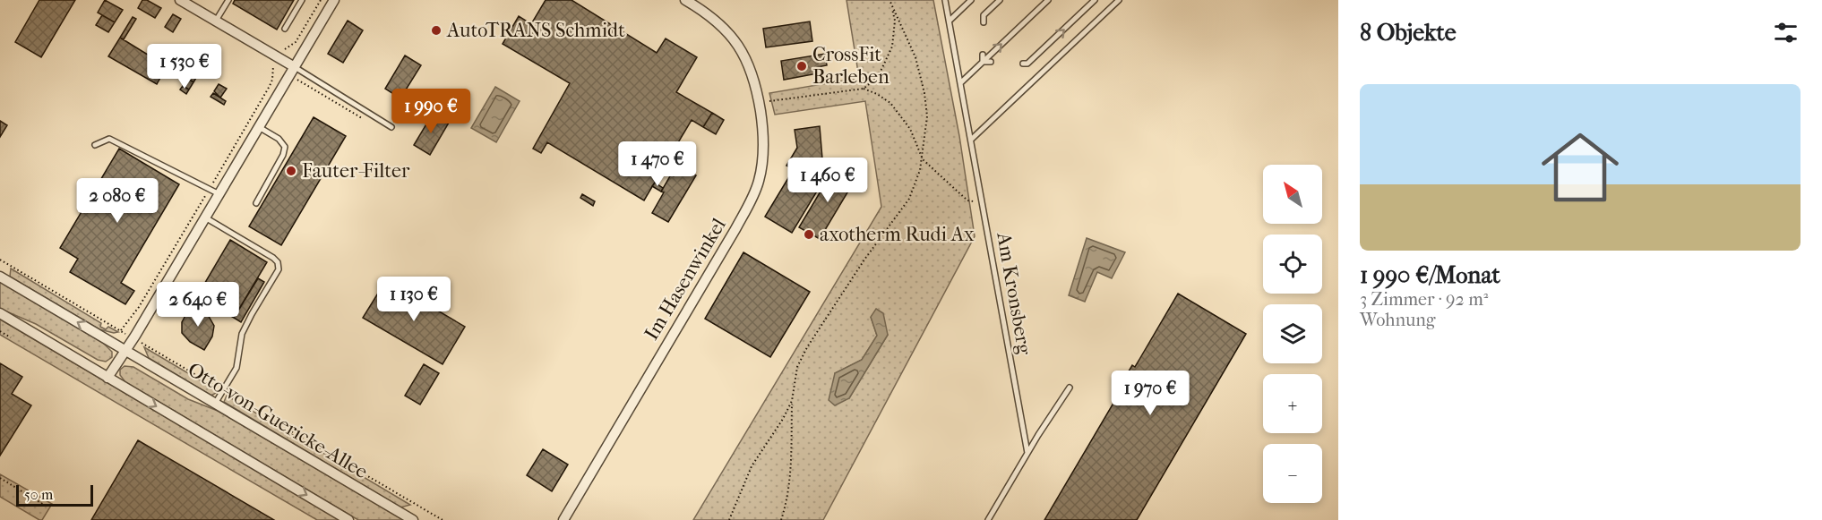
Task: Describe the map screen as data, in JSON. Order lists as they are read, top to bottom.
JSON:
{
  "streets": {
    "street": ["Im Hasenwinkel", "Otto-von-Guericke-Allee"],
    "lane": ["Am Kronsberg"]
  },
  "places": [
    "AutoTRANS Schmidt",
    "CrossFit Barleben",
    "Fauter-Filter",
    "axotherm Rudi Ax"
  ],
  "scale_bar": "50 m",
  "north": "top left",
  "page": {
    "heading": "8 Objekte",
    "price": [
      "1 530 €",
      "1 990 €",
      "1 470 €",
      "1 460 €",
      "2 080 €",
      "1 130 €",
      "2 640 €",
      "1 970 €"
    ],
    "list": [
      {
        "name": "1 990 €/Monat",
        "note": "3 Zimmer · 92 m² · Wohnung"
      }
    ],
    "map_buttons": ["+", "−"],
    "scale": "50 m"
  }
}
